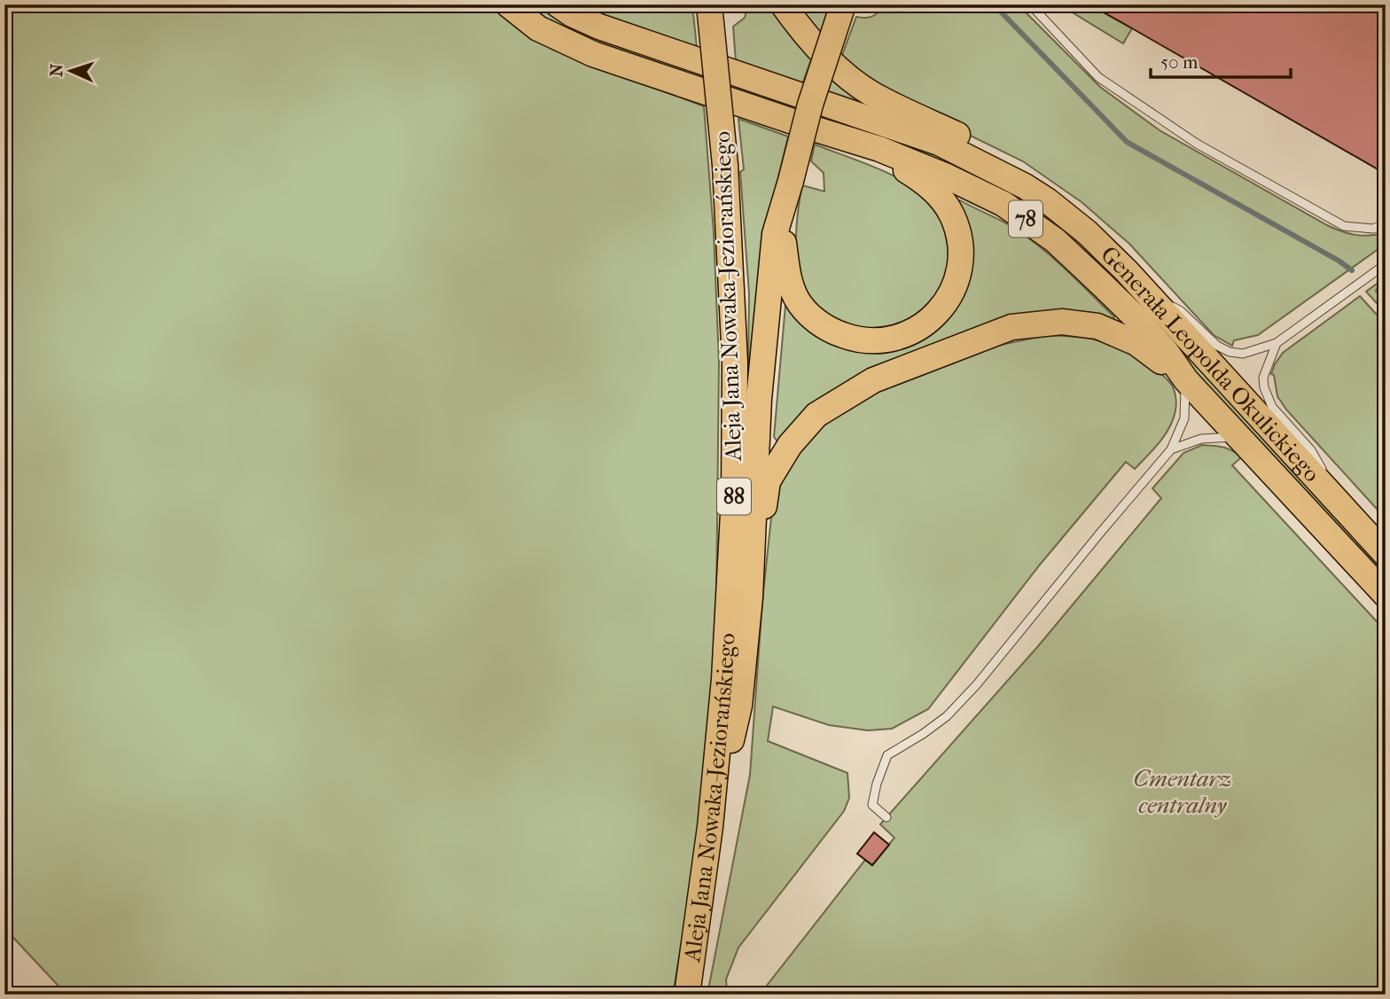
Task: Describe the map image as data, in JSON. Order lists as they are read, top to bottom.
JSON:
{
  "streets": {
    "main road": [
      "78",
      "Aleja Jana Nowaka-Jeziorańskiego",
      "Generała Leopolda Okulickiego",
      "88"
    ]
  },
  "crossings": [
    ["78", "Generała Leopolda Okulickiego"]
  ],
  "parks": ["Cmentarz centralny"],
  "scale_bar": "50 m",
  "north": "left"
}
